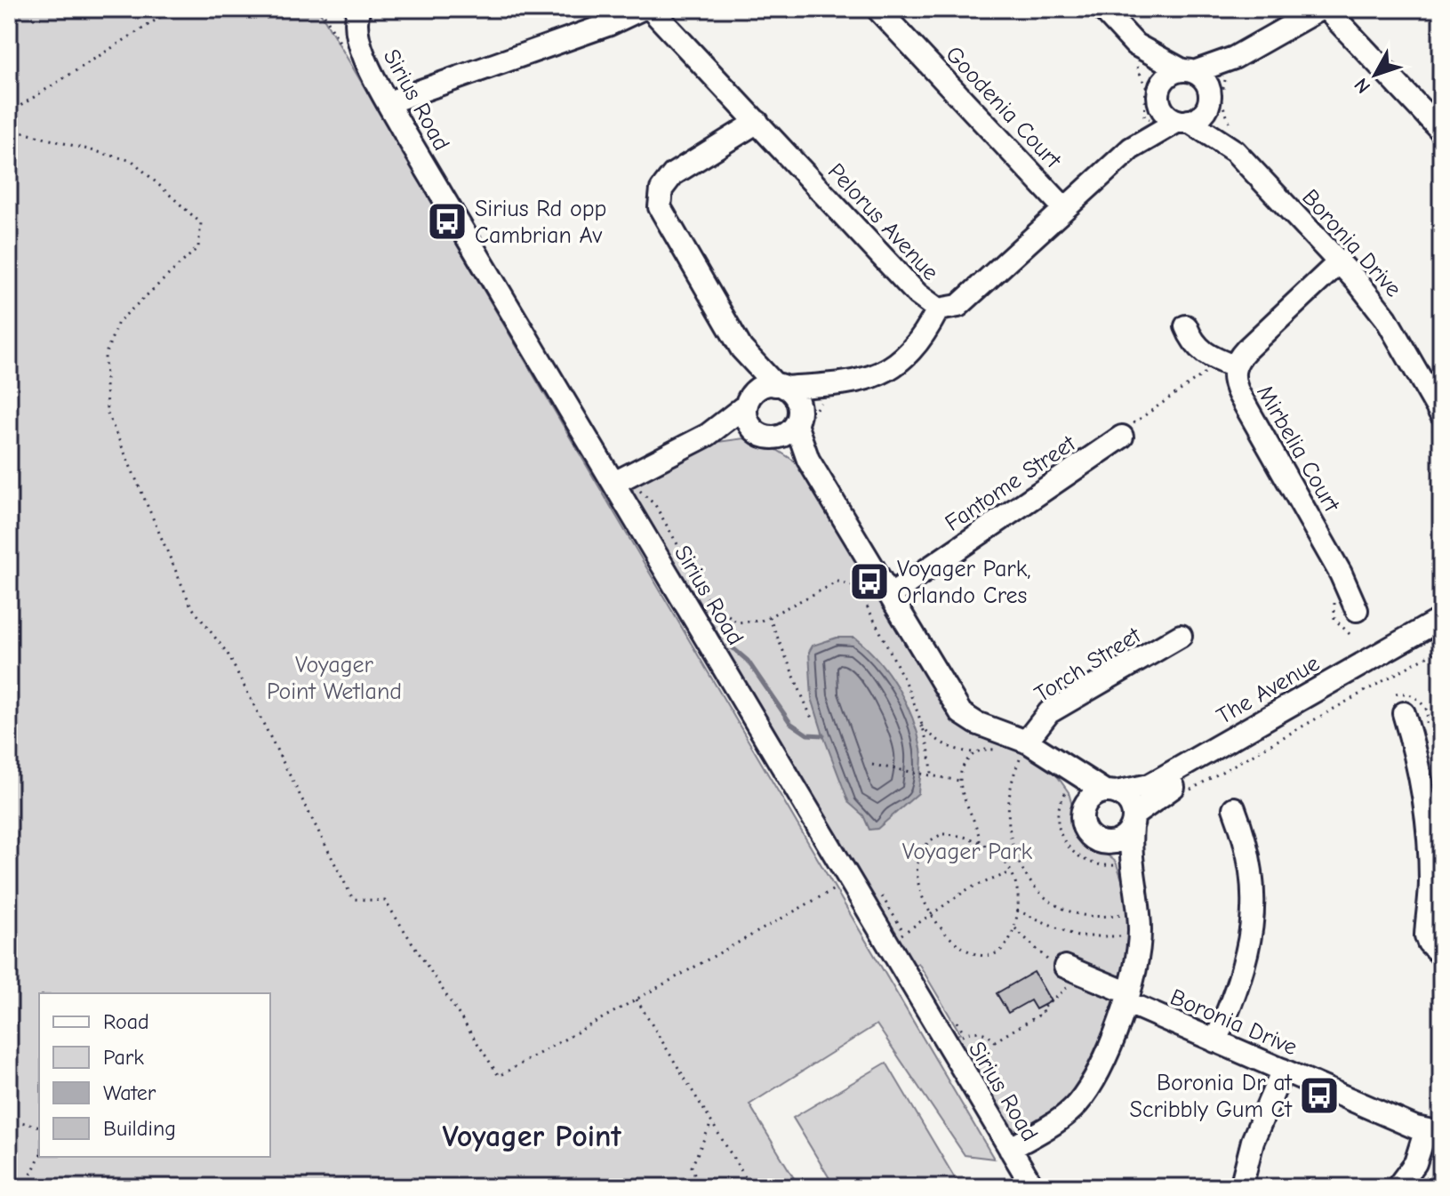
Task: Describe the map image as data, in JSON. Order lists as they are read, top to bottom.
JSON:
{
  "streets": {
    "street": [
      "Sirius Road",
      "Goodenia Court",
      "Pelorus Avenue",
      "Boronia Drive",
      "Mirbelia Court",
      "Fantome Street",
      "Torch Street",
      "The Avenue"
    ]
  },
  "crossings": [
    ["Goodenia Court", "Pelorus Avenue"],
    ["Pelorus Avenue", "Boronia Drive"],
    ["Boronia Drive", "Mirbelia Court"]
  ],
  "districts": ["Voyager Point"],
  "parks": ["Voyager Point Wetland", "Voyager Park"],
  "places": {
    "bus stop": ["Sirius Rd opp Cambrian Av", "Voyager Park, Orlando Cres", "Boronia Dr at Scribbly Gum Ct"]
  },
  "legend": [
    "Road",
    "Park",
    "Water",
    "Building"
  ],
  "north": "bottom left"
}
